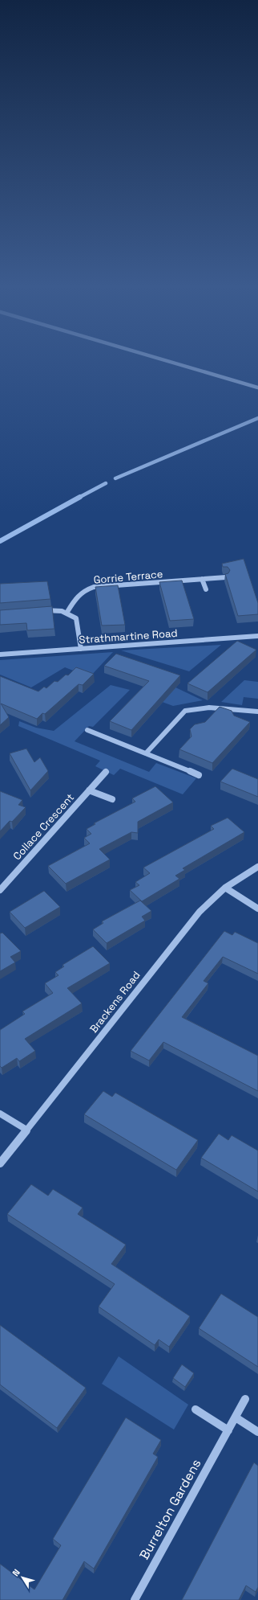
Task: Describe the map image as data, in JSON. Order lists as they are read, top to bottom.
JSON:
{
  "streets": {
    "street": [
      "Gorrie Terrace",
      "Strathmartine Road",
      "Collace Crescent",
      "Brackens Road",
      "Burrelton Gardens"
    ]
  },
  "north": "top left"
}
